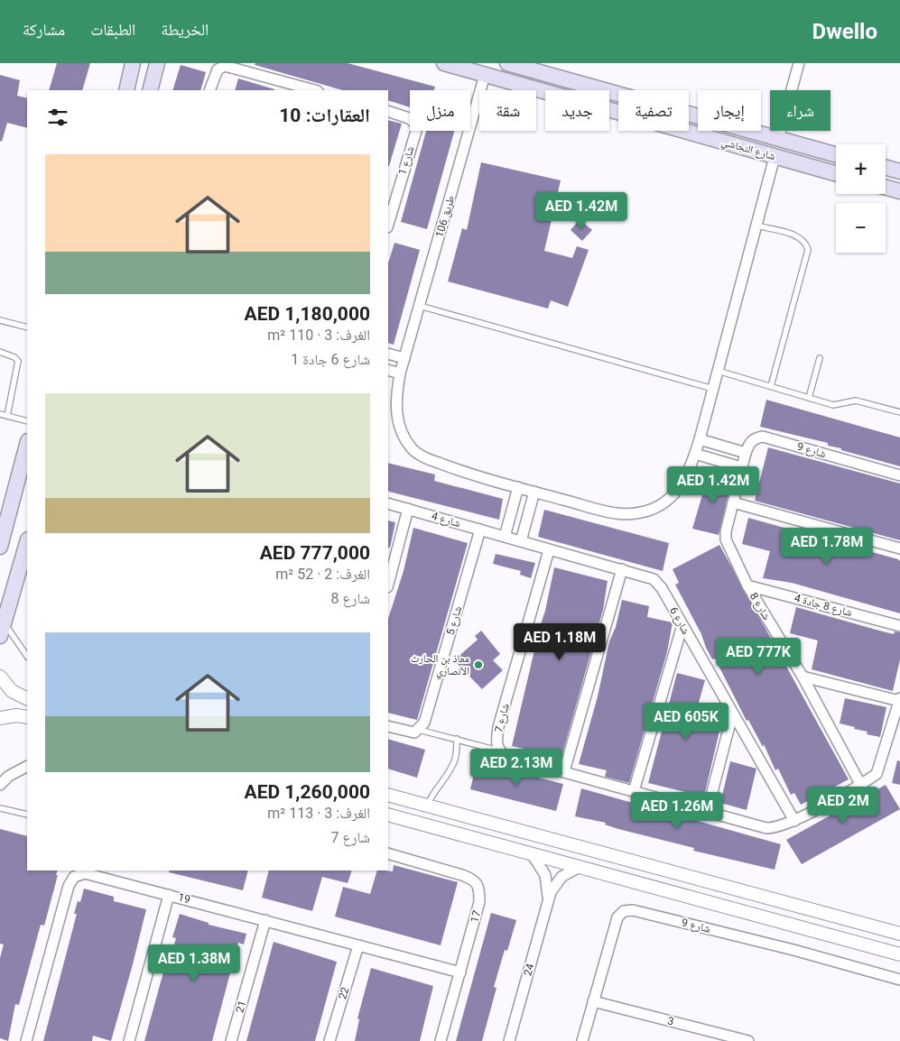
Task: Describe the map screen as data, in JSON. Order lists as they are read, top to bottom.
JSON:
{
  "streets": {
    "main road": ["شارع النجاشي"],
    "street": [
      "شارع 1",
      "طريق 106",
      "شارع 9",
      "شارع 4",
      "شارع 8 جادة 4",
      "شارع 8",
      "شارع 5",
      "شارع 6",
      "شارع 7",
      "19",
      "17",
      "24",
      "22",
      "21",
      "3"
    ]
  },
  "crossings": [
    ["شارع النجاشي", "طريق 106"],
    ["شارع 9", "شارع 8"],
    ["شارع 9", "3"],
    ["شارع 4", "شارع 5"],
    ["شارع 4", "شارع 6"],
    ["شارع 8 جادة 4", "شارع 8"],
    ["شارع 6", "شارع 7"],
    ["19", "17"],
    ["19", "22"],
    ["19", "21"]
  ],
  "places": ["معاذ بن الحارث الأنصاري"],
  "page": {
    "header": "Dwello",
    "nav": ["الخريطة", "الطبقات", "مشاركة"],
    "chip": [
      "شراء",
      "إيجار",
      "تصفية",
      "جديد",
      "شقة",
      "منزل"
    ],
    "heading": "العقارات: 10",
    "map_buttons": ["+", "−"],
    "list": [
      {
        "name": "AED 1,180,000",
        "note": "الغرف: 3 · 110 m² · شارع 6 جادة 1"
      },
      {
        "name": "AED 777,000",
        "note": "الغرف: 2 · 52 m² · شارع 8"
      },
      {
        "name": "AED 1,260,000",
        "note": "الغرف: 3 · 113 m² · شارع 7"
      }
    ],
    "price": [
      "AED 1.42M",
      "AED 1.42M",
      "AED 1.78M",
      "AED 1.18M",
      "AED 777K",
      "AED 605K",
      "AED 2.13M",
      "AED 2M",
      "AED 1.26M",
      "AED 1.38M"
    ]
  }
}
